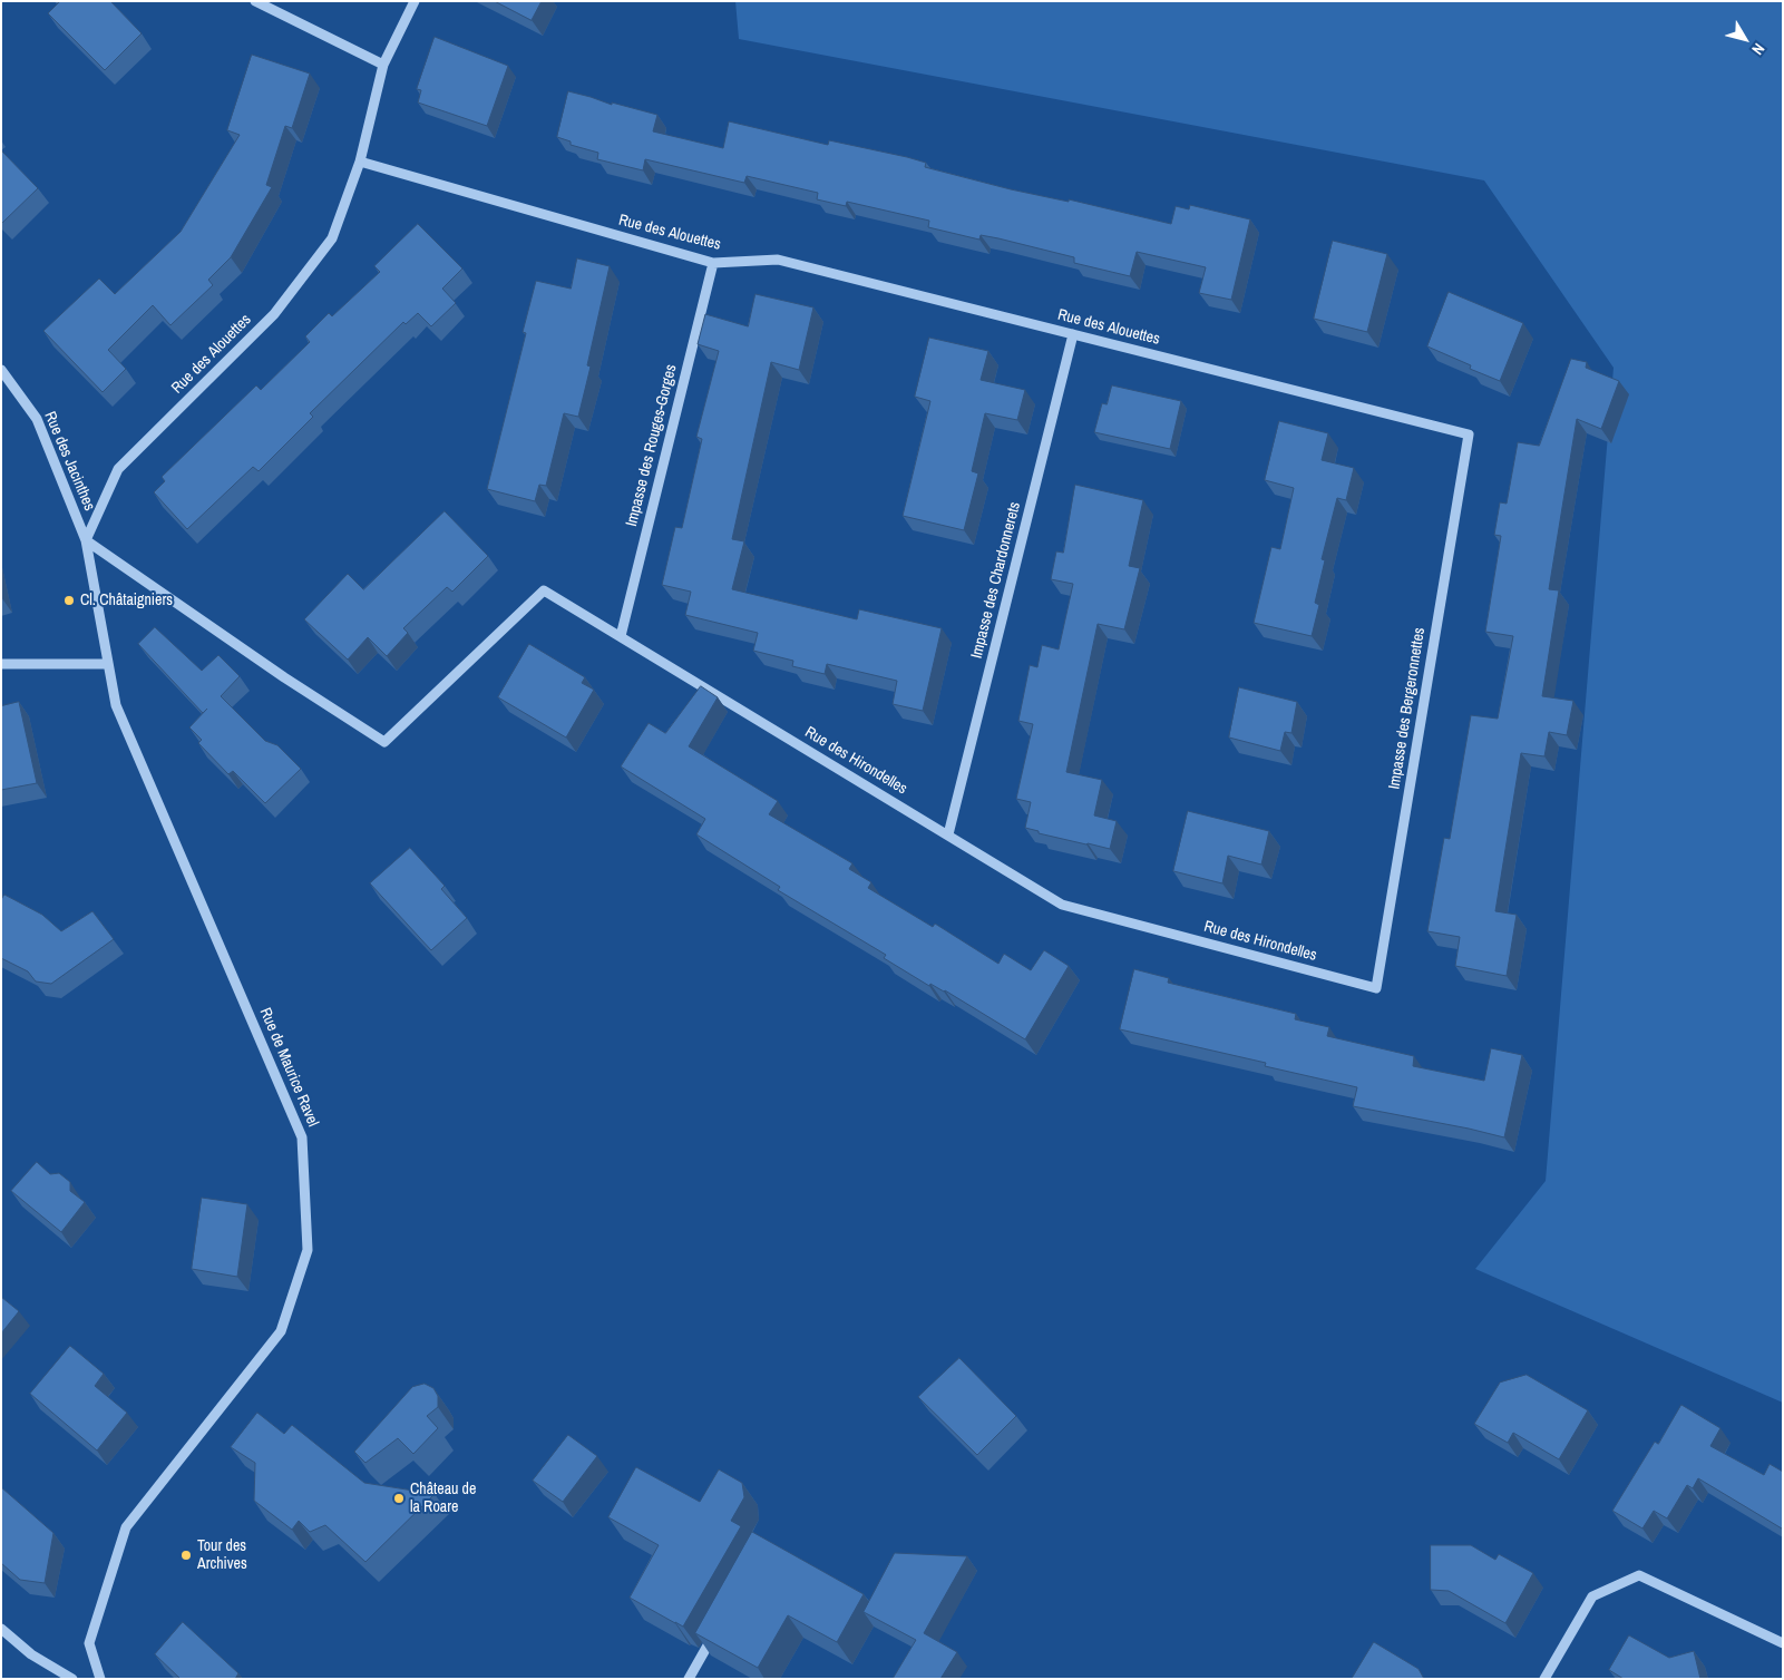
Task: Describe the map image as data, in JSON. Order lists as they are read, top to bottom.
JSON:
{
  "streets": {
    "street": [
      "Rue des Alouettes",
      "Impasse des Rouges-Gorges",
      "Rue des Jacinthes",
      "Impasse des Chardonnerets",
      "Impasse des Bergeronnettes",
      "Rue des Hirondelles",
      "Rue de Maurice Ravel"
    ]
  },
  "crossings": [
    ["Rue des Alouettes", "Impasse des Rouges-Gorges"],
    ["Rue des Alouettes", "Rue des Jacinthes"],
    ["Rue des Alouettes", "Impasse des Chardonnerets"],
    ["Rue des Alouettes", "Impasse des Bergeronnettes"],
    ["Rue des Alouettes", "Rue des Hirondelles"],
    ["Impasse des Rouges-Gorges", "Rue des Hirondelles"],
    ["Rue des Jacinthes", "Rue des Hirondelles"],
    ["Rue des Jacinthes", "Rue de Maurice Ravel"],
    ["Impasse des Chardonnerets", "Rue des Hirondelles"],
    ["Impasse des Bergeronnettes", "Rue des Hirondelles"]
  ],
  "places": ["Cl. Châtaigniers", "Château de la Roare", "Tour des Archives"],
  "north": "bottom right"
}
